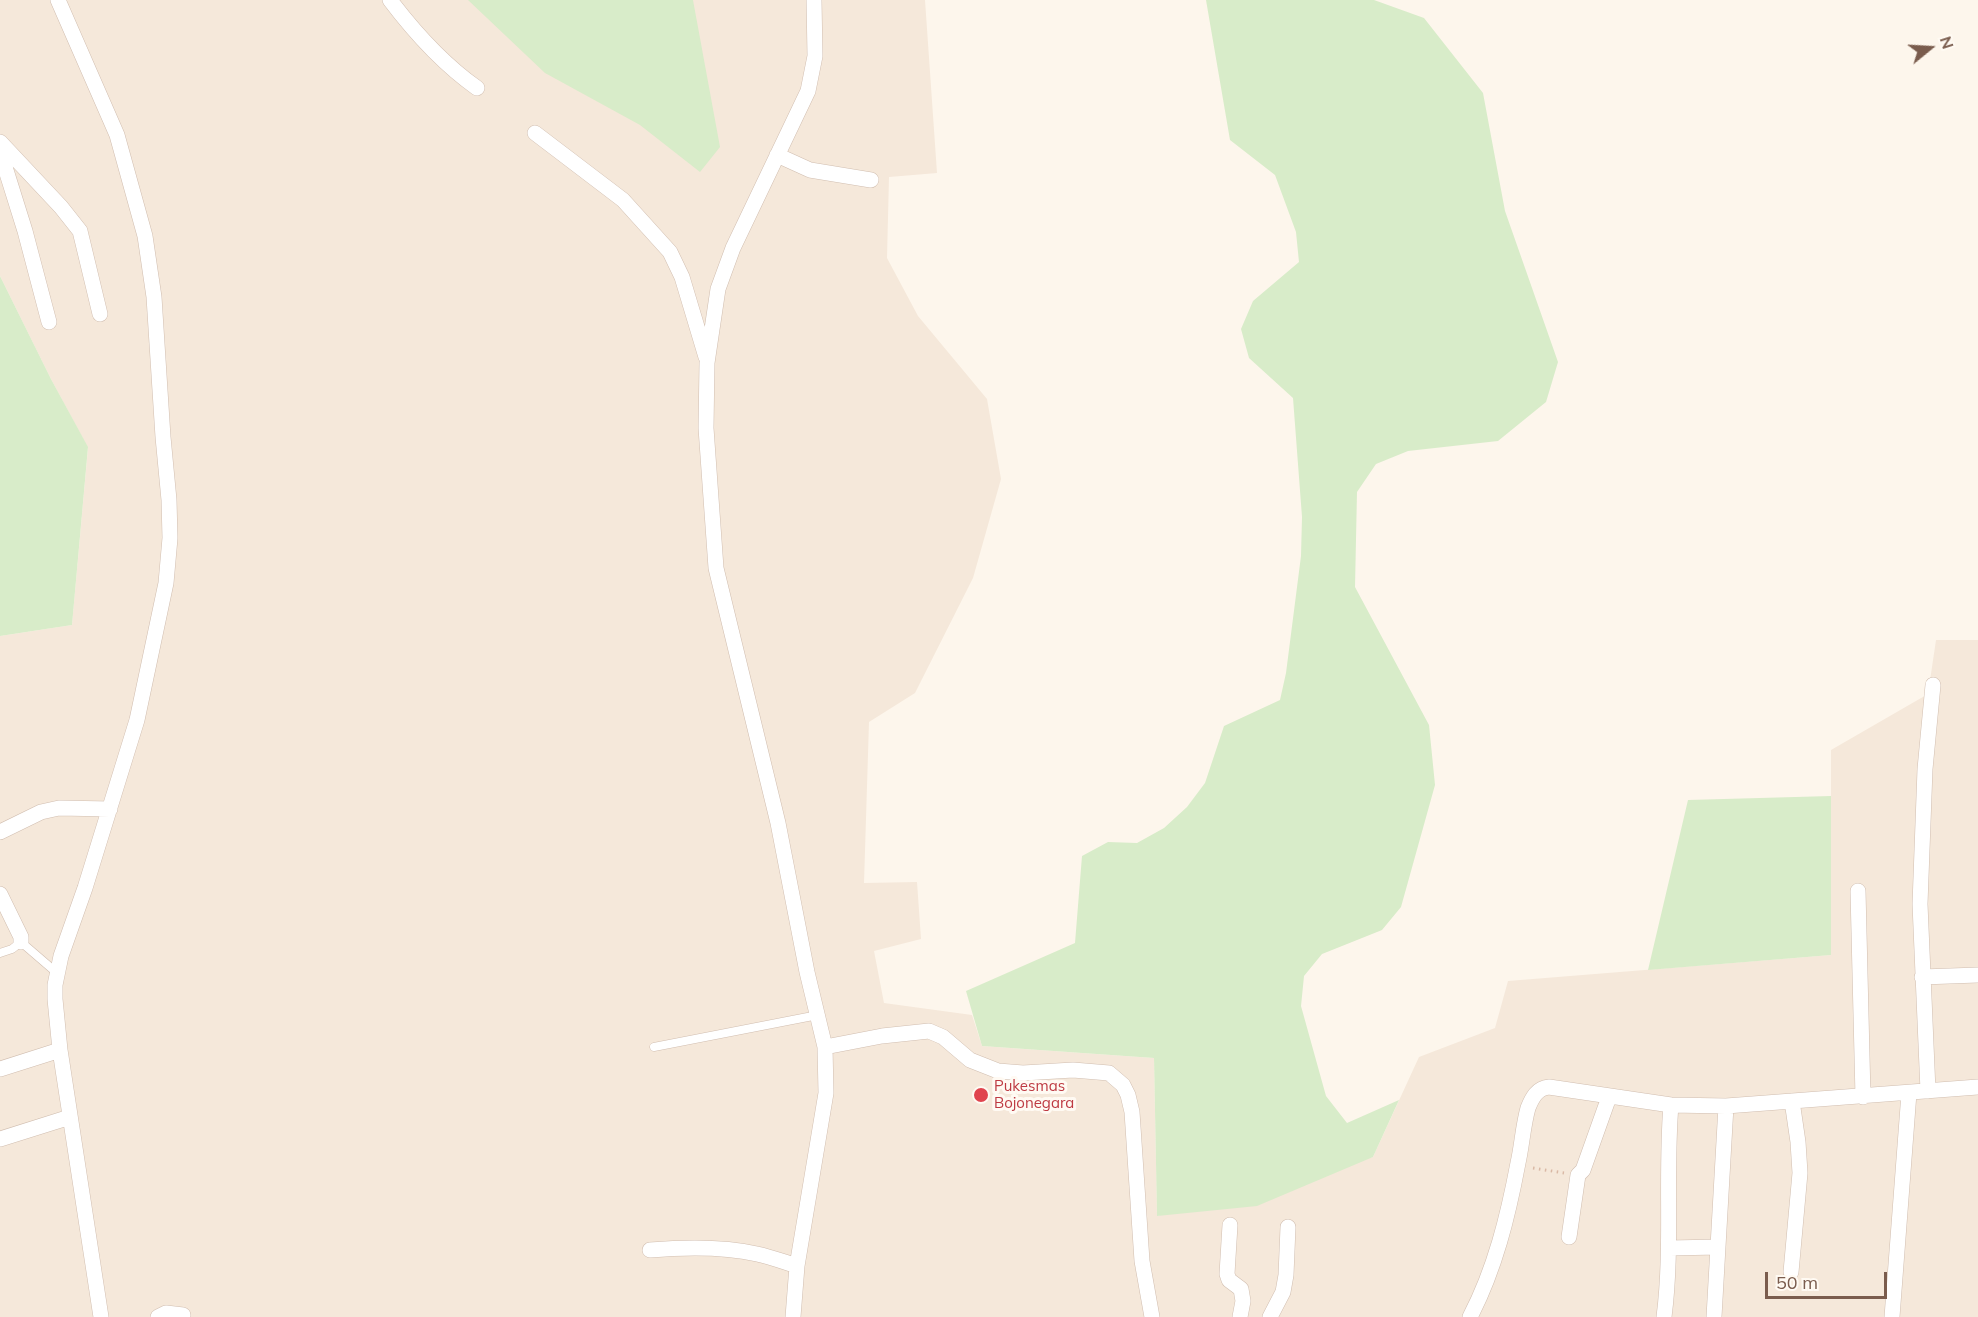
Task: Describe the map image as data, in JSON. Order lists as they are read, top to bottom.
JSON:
{
  "places": ["Pukesmas Bojonegara"],
  "scale_bar": "50 m",
  "north": "right"
}
